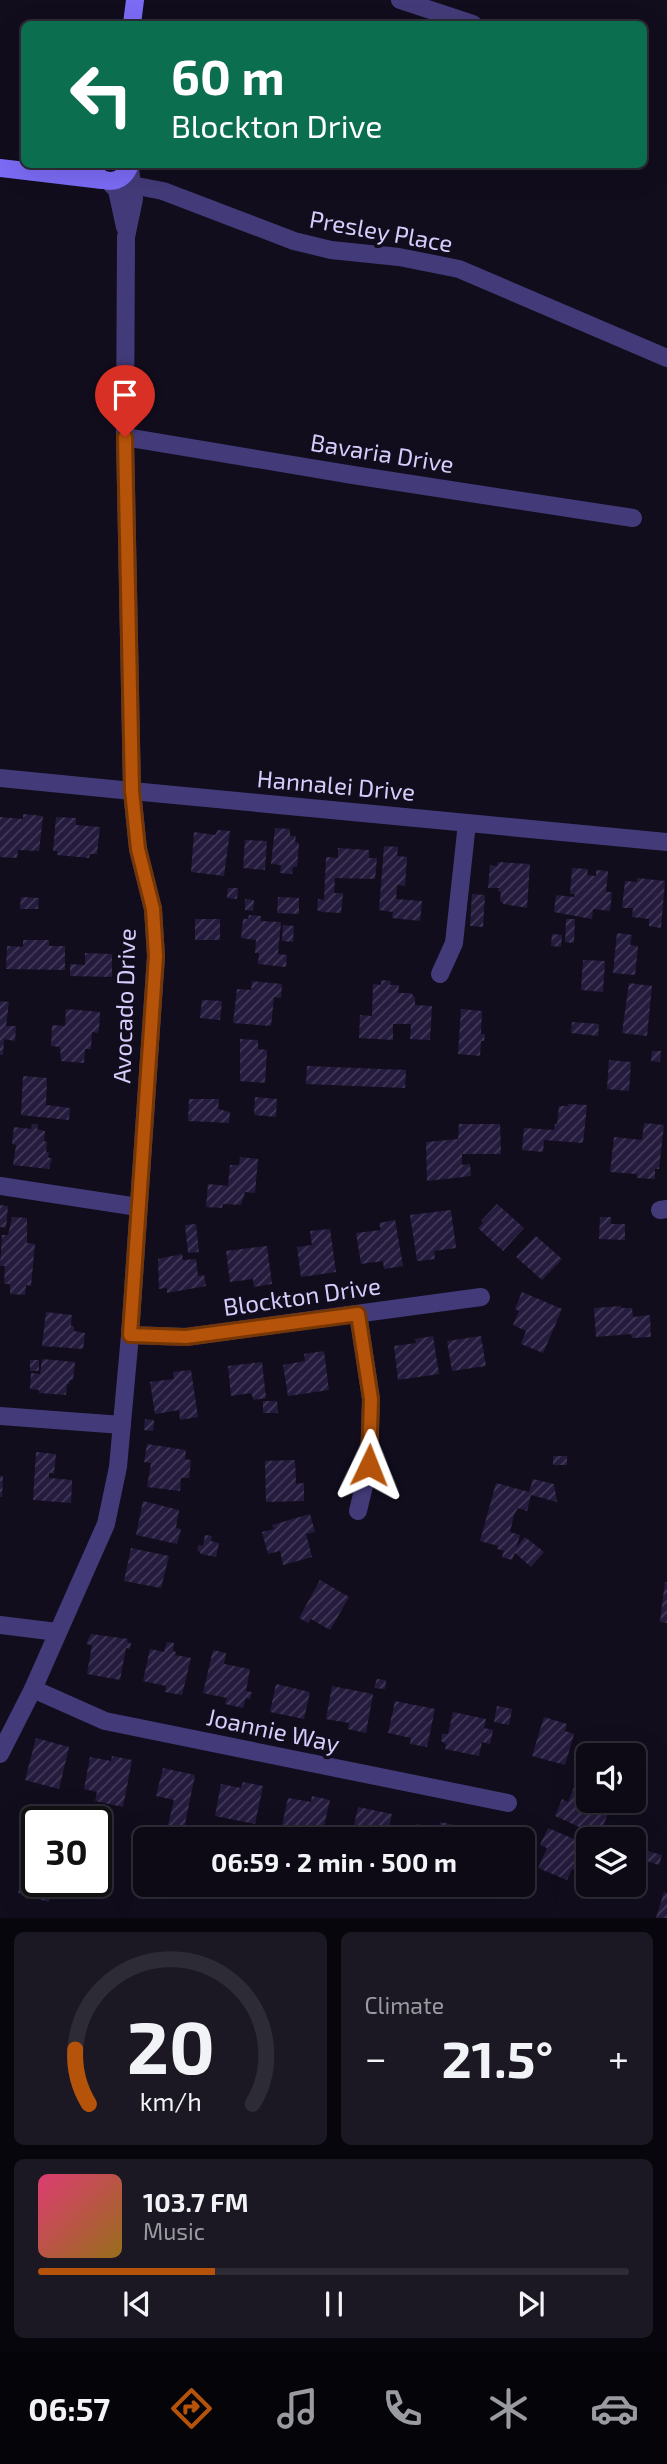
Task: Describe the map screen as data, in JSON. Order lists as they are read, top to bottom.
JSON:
{
  "streets": {
    "street": [
      "Presley Place",
      "Bavaria Drive",
      "Hannalei Drive",
      "Avocado Drive",
      "Blockton Drive",
      "Joannie Way"
    ]
  },
  "crossings": [
    ["Presley Place", "Avocado Drive"],
    ["Bavaria Drive", "Avocado Drive"],
    ["Hannalei Drive", "Avocado Drive"],
    ["Avocado Drive", "Blockton Drive"],
    ["Avocado Drive", "Joannie Way"]
  ],
  "page": {
    "turn": ["60 m", "Blockton Drive"],
    "limit": "30",
    "trip": "06:59 · 2 min · 500 m",
    "tile": "Climate",
    "heat": ["−", "21.5°", "+"],
    "song": ["103.7 FM", "Music"],
    "tabs": "06:57",
    "gauge": ["20", "km/h"]
  }
}
